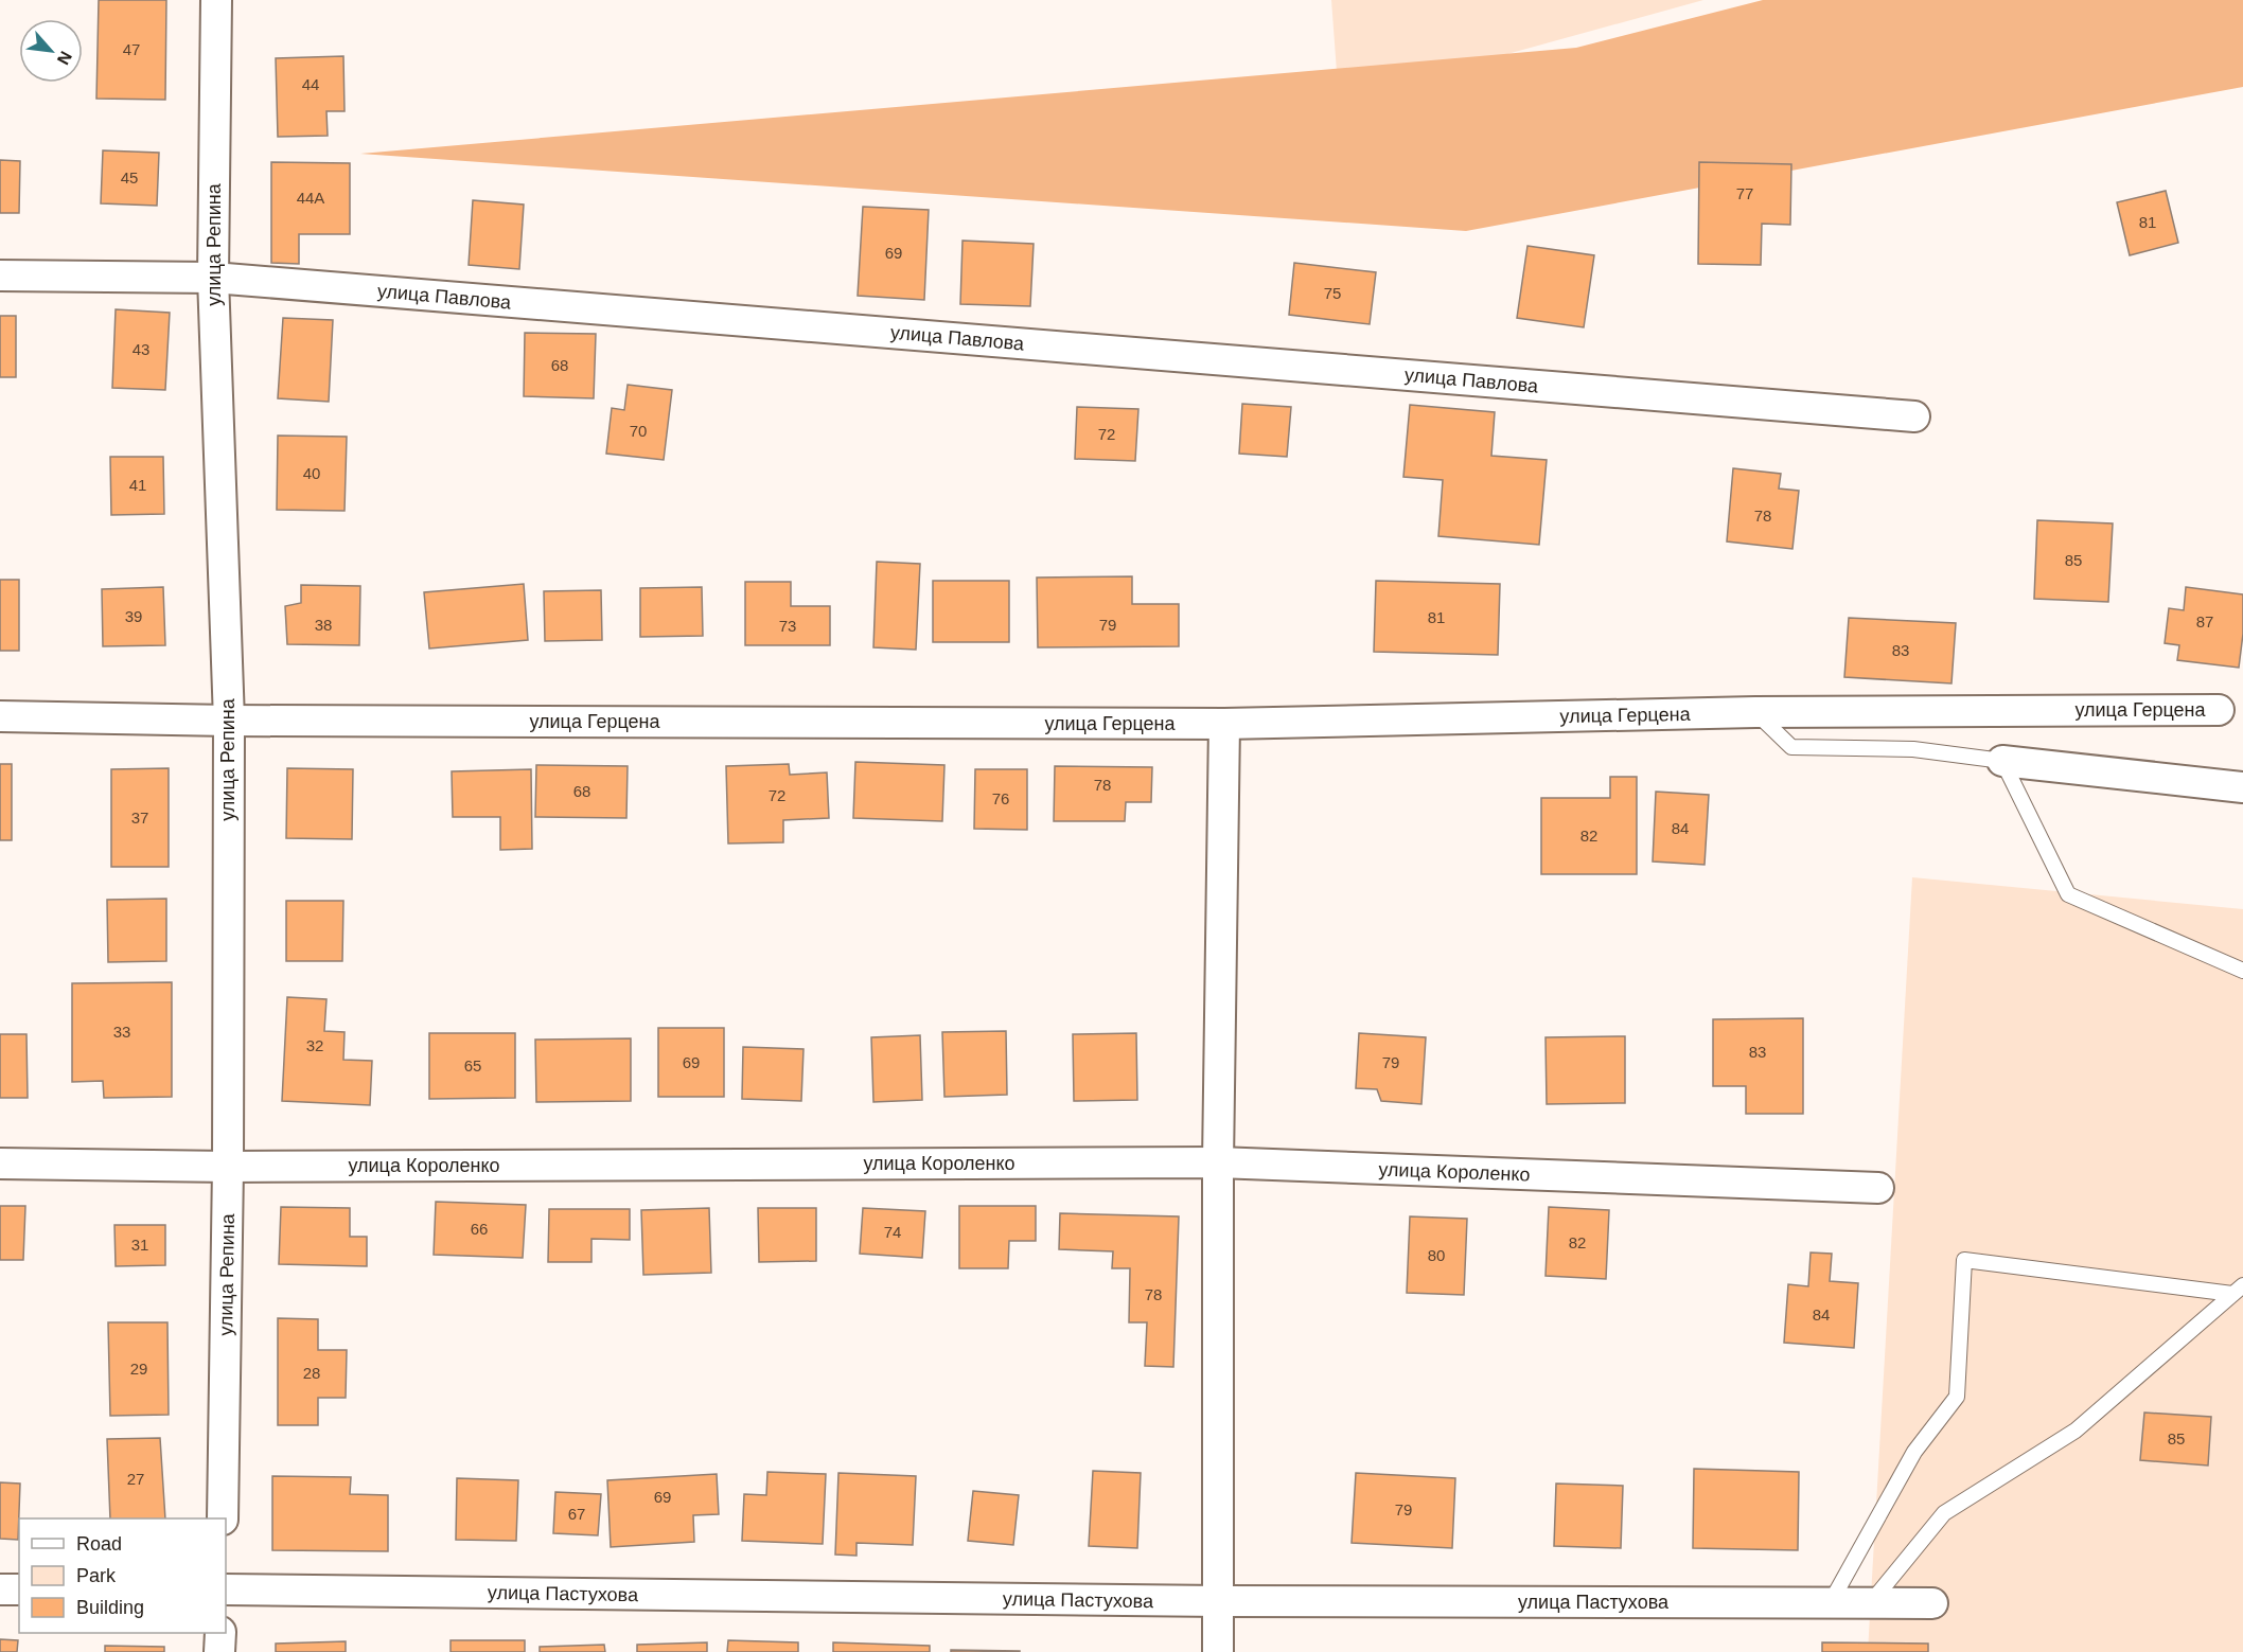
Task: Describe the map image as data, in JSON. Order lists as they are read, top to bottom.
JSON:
{
  "streets": {
    "street": [
      "улица Репина",
      "улица Павлова",
      "улица Герцена",
      "улица Короленко",
      "улица Пастухова"
    ]
  },
  "crossings": [
    ["улица Репина", "улица Павлова"],
    ["улица Репина", "улица Герцена"],
    ["улица Репина", "улица Короленко"]
  ],
  "house_numbers": [
    "47",
    "44",
    "45",
    "77",
    "44А",
    "81",
    "69",
    "75",
    "43",
    "68",
    "70",
    "72",
    "40",
    "41",
    "78",
    "85",
    "39",
    "81",
    "87",
    "38",
    "79",
    "73",
    "83",
    "78",
    "68",
    "72",
    "76",
    "37",
    "84",
    "82",
    "33",
    "32",
    "83",
    "69",
    "79",
    "65",
    "66",
    "74",
    "82",
    "31",
    "80",
    "78",
    "84",
    "29",
    "28",
    "85",
    "27",
    "69",
    "79",
    "67"
  ],
  "legend": ["Road", "Park", "Building"],
  "north": "bottom right"
}
